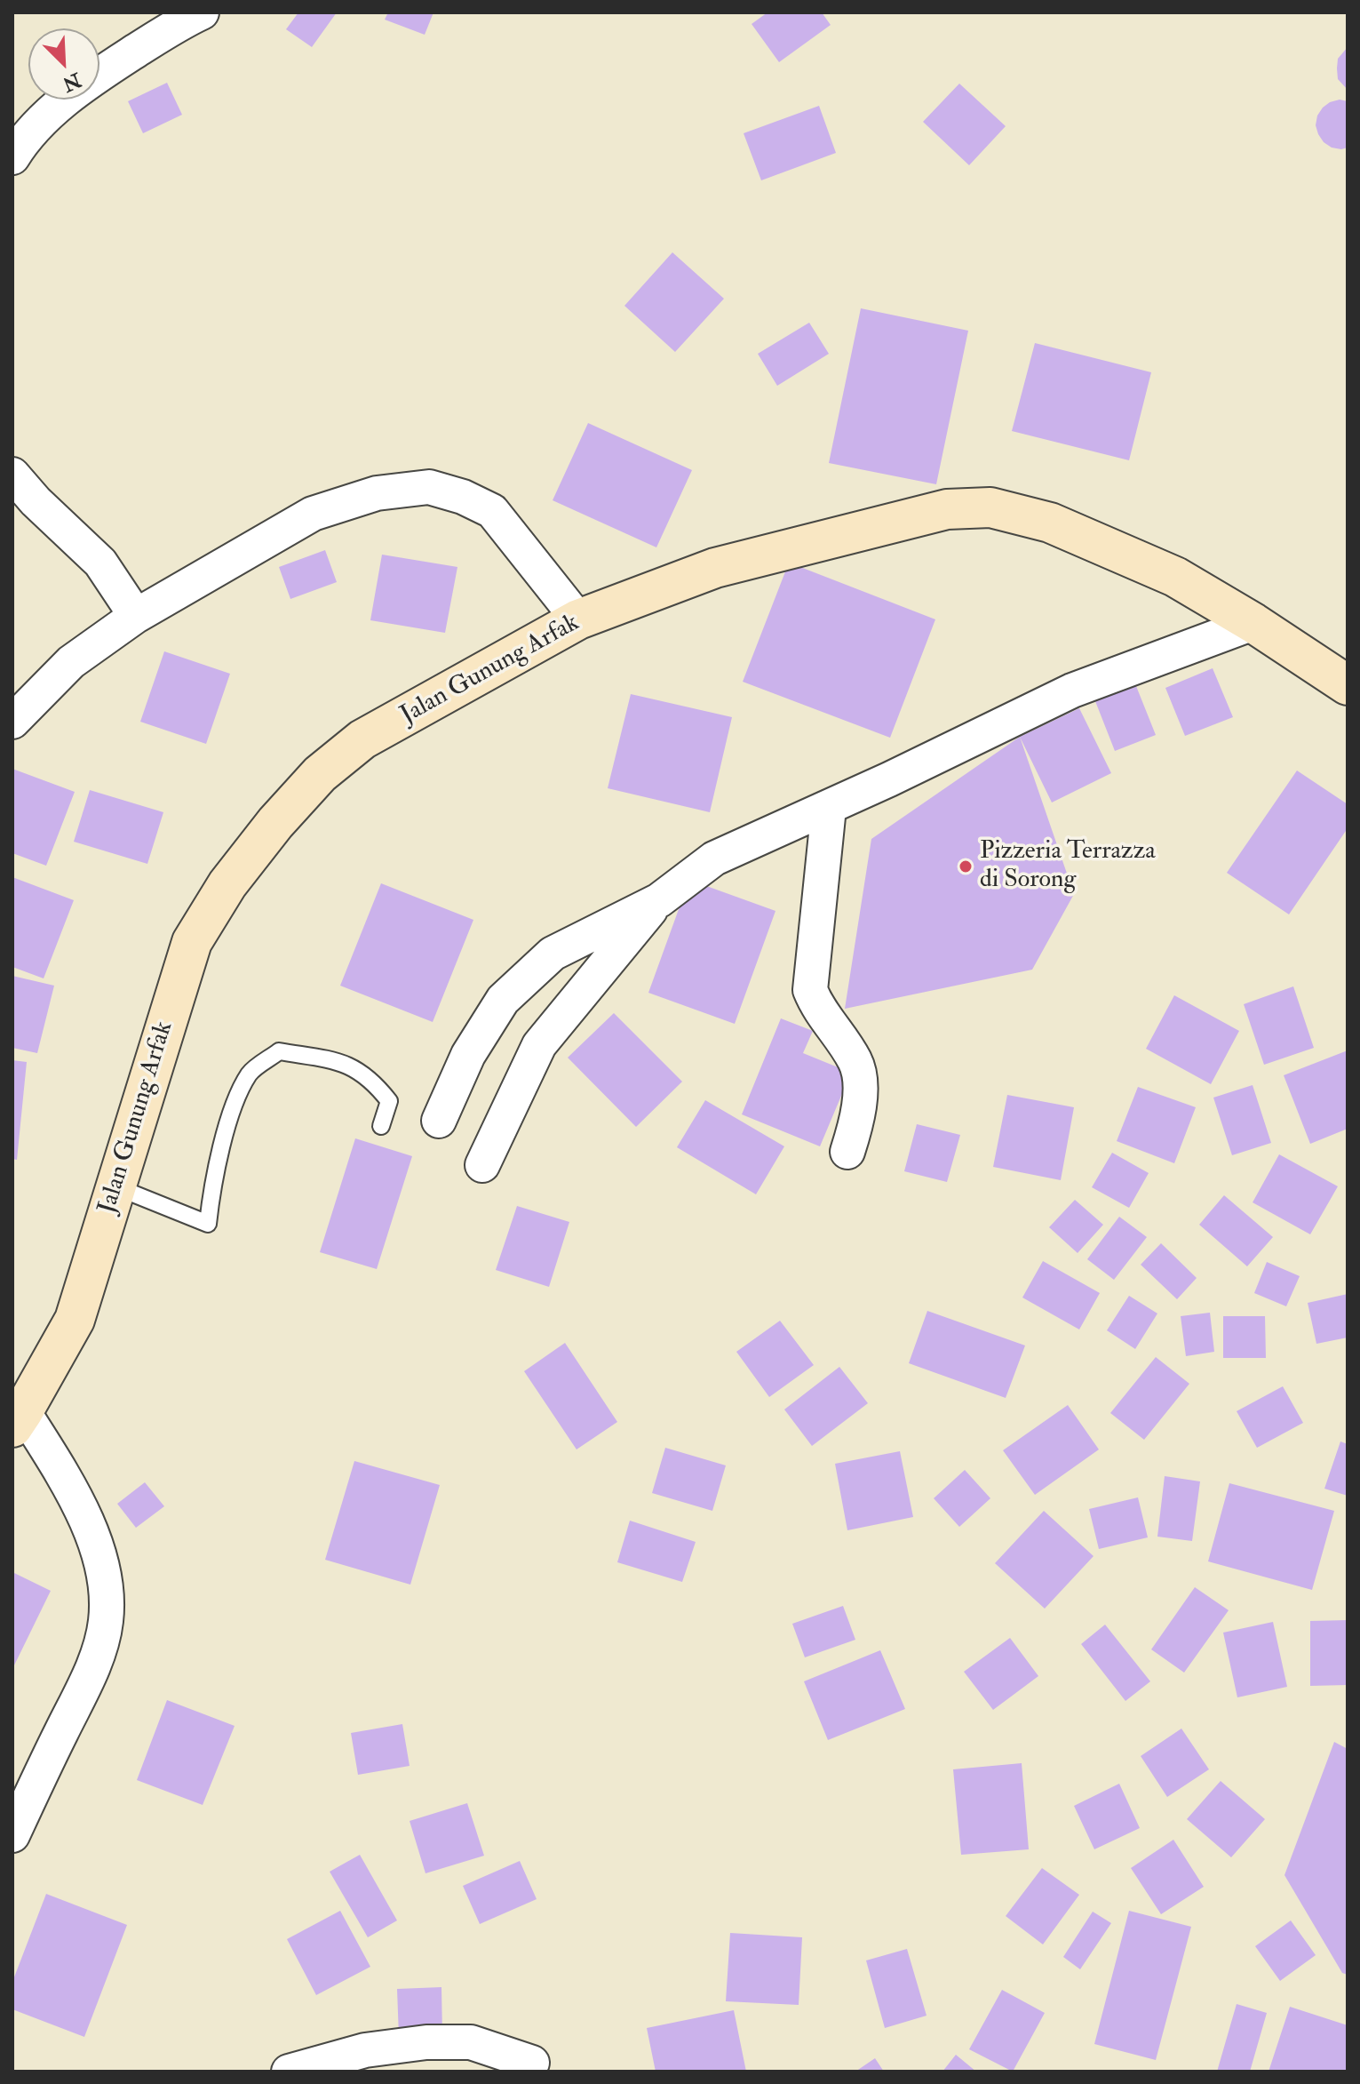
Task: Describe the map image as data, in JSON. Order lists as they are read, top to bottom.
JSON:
{
  "streets": {
    "street": ["Jalan Gunung Arfak"]
  },
  "places": ["Pizzeria Terrazza di Sorong"],
  "north": "bottom right"
}
